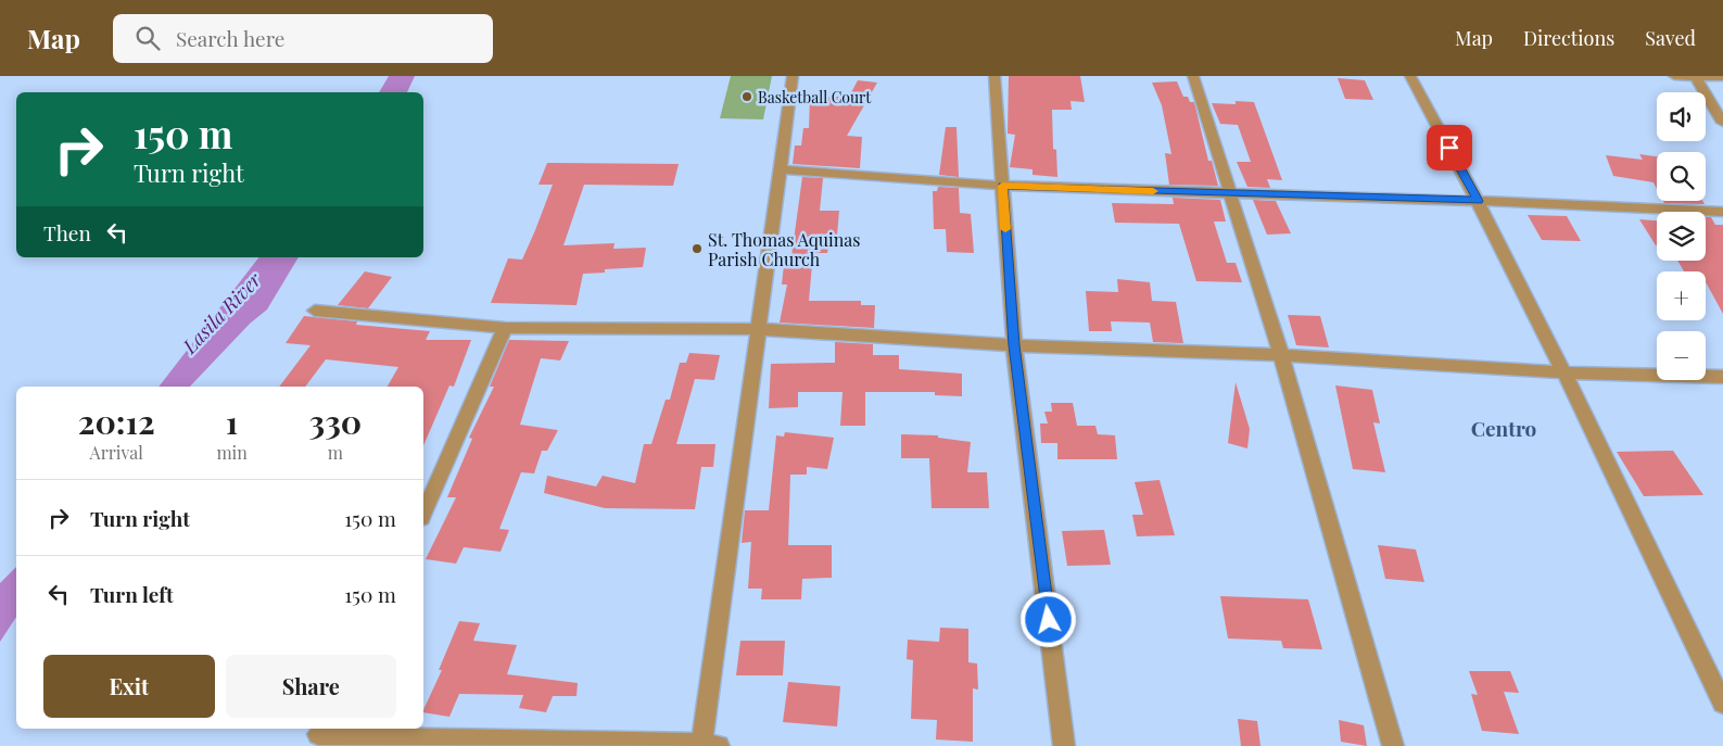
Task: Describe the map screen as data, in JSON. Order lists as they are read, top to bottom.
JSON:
{
  "districts": ["Centro"],
  "water": ["Lasila River"],
  "places": ["Basketball Court", "St. Thomas Aquinas Parish Church"],
  "page": {
    "header": "Map",
    "search": "Search here",
    "nav": ["Map", "Directions", "Saved"],
    "map_buttons": ["+", "−"],
    "turn": ["150 m", "Turn right"],
    "then": "Then",
    "eta": [
      "20:12",
      "Arrival",
      "1",
      "min",
      "330",
      "m"
    ],
    "list": [
      {
        "name": "Turn right",
        "value": "150 m"
      },
      {
        "name": "Turn left",
        "value": "150 m"
      }
    ],
    "buttons": ["Exit", "Share"]
  }
}
